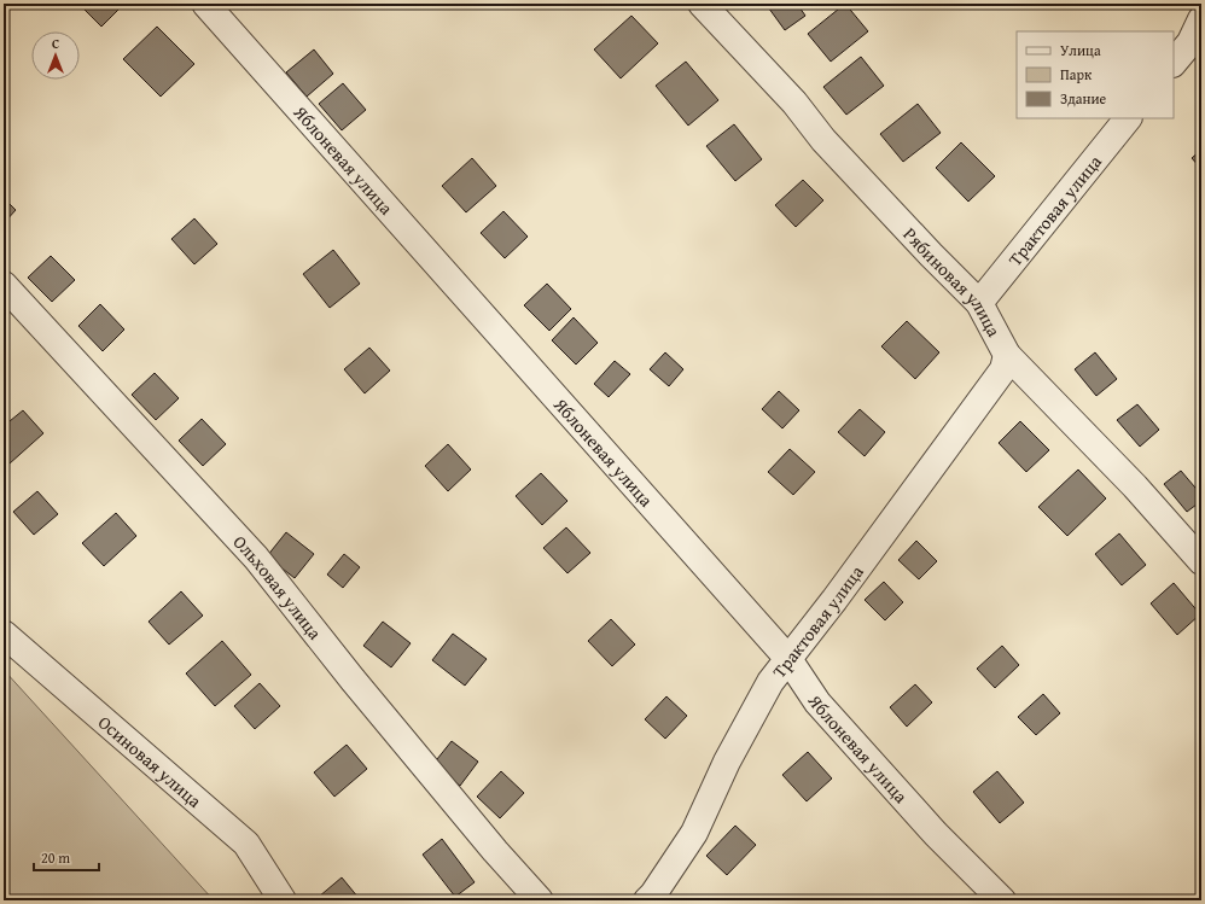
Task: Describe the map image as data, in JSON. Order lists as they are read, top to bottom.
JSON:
{
  "streets": {
    "street": [
      "Яблоневая улица",
      "Трактовая улица",
      "Рябиновая улица",
      "Ольховая улица",
      "Осиновая улица"
    ]
  },
  "crossings": [
    ["Яблоневая улица", "Трактовая улица"],
    ["Трактовая улица", "Рябиновая улица"]
  ],
  "legend": ["Улица", "Парк", "Здание"],
  "scale_bar": "20 m",
  "north": "top"
}
